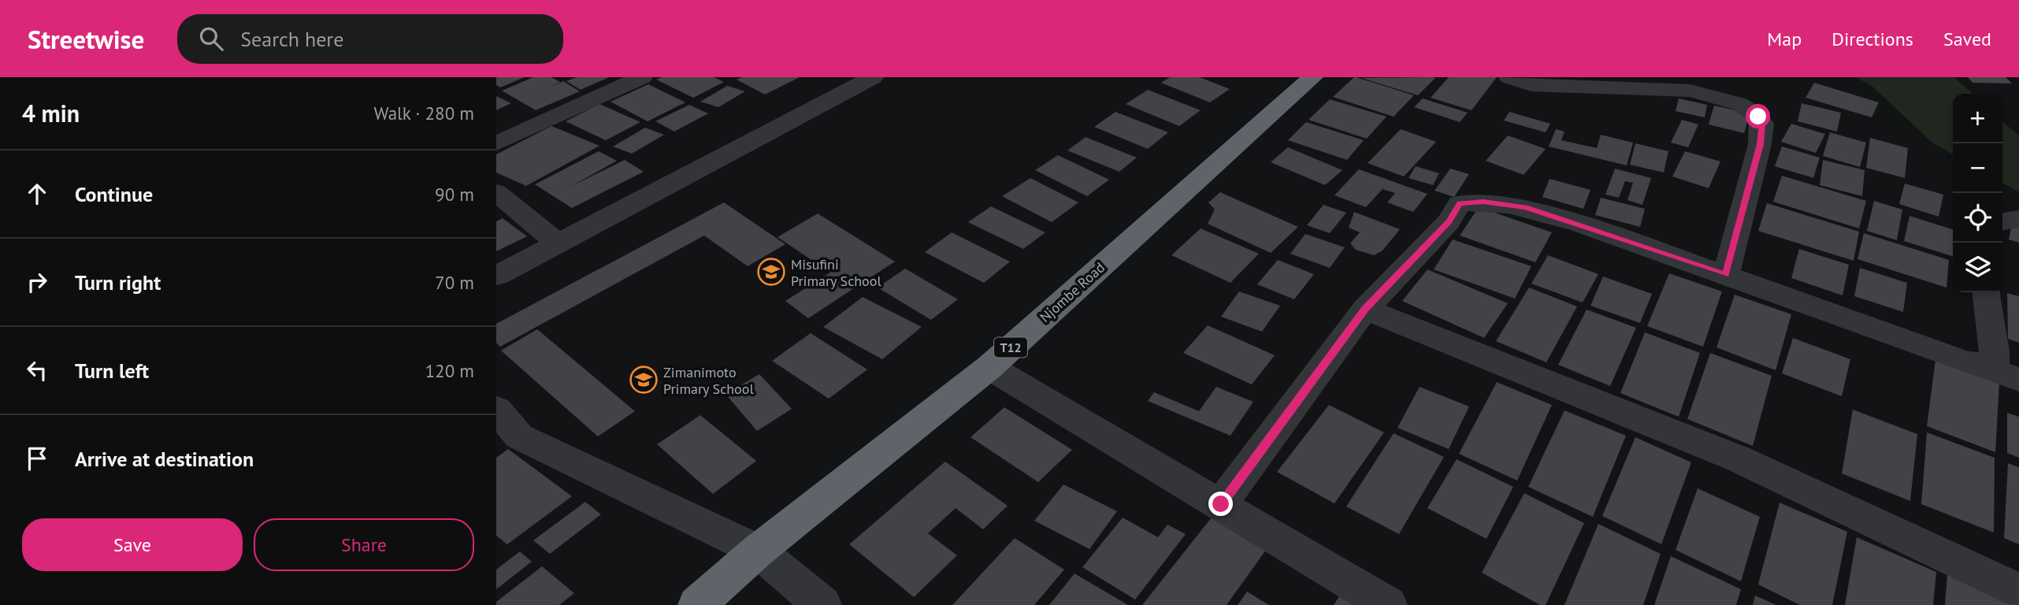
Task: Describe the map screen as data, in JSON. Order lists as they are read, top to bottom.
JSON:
{
  "streets": {
    "highway": ["Njombe Road", "T12"]
  },
  "places": {
    "school or university": ["Misufini Primary School", "Zimanimoto Primary School"]
  },
  "page": {
    "header": "Streetwise",
    "search": "Search here",
    "nav": ["Map", "Directions", "Saved"],
    "heading": ["4 min", "Walk · 280 m"],
    "map_buttons": ["+", "−"],
    "list": [
      ["Continue", "90 m"],
      ["Turn right", "70 m"],
      ["Turn left", "120 m"],
      "Arrive at destination"
    ],
    "buttons": ["Save", "Share"]
  }
}
